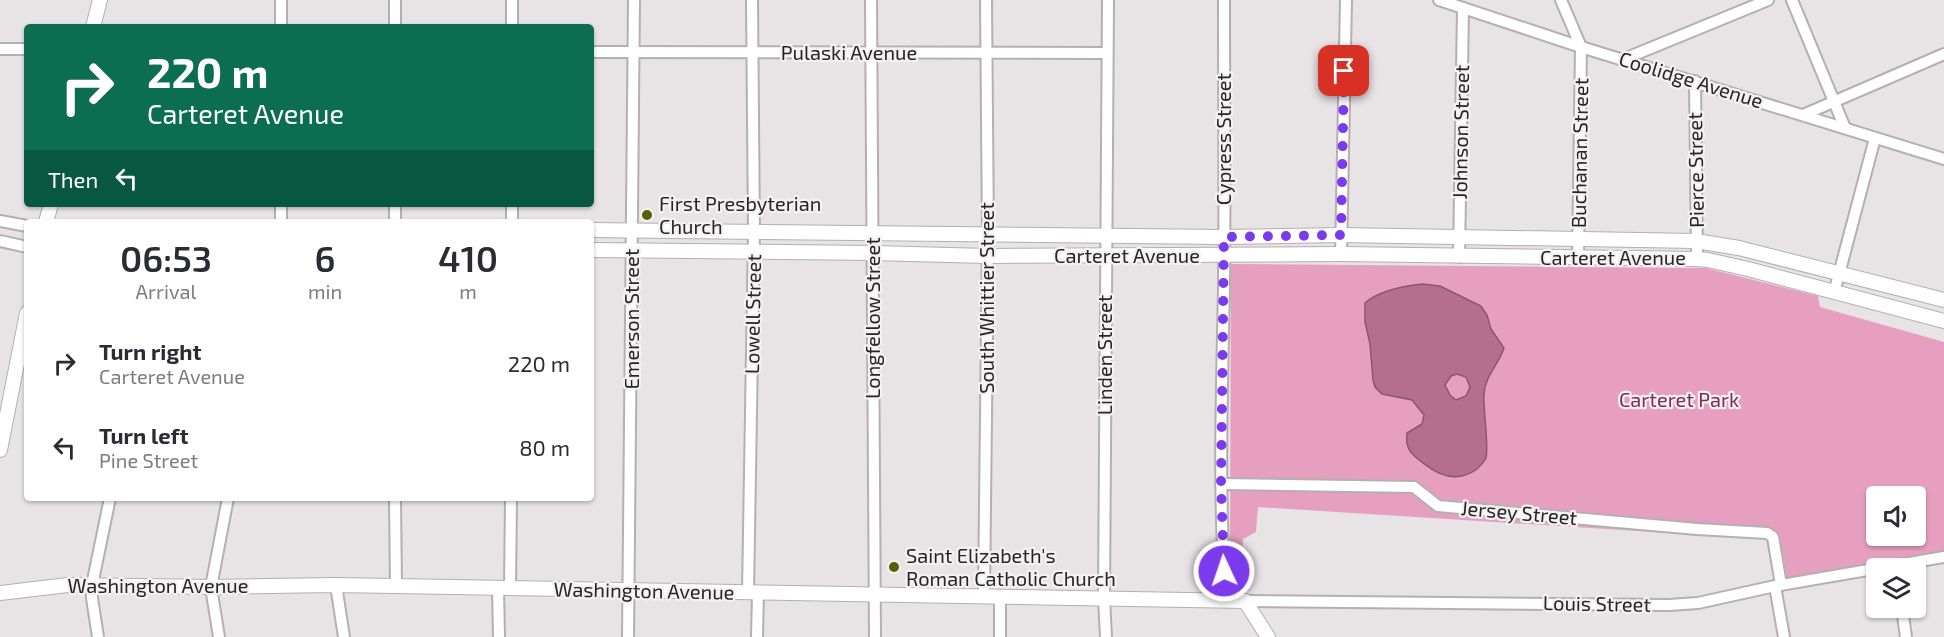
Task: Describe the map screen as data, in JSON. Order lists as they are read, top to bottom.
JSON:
{
  "streets": {
    "street": [
      "Pulaski Avenue",
      "Coolidge Avenue",
      "Johnson Street",
      "Cypress Street",
      "Buchanan Street",
      "Pierce Street",
      "Carteret Avenue",
      "South Whittier Street",
      "Lowell Street",
      "Longfellow Street",
      "Emerson Street",
      "Linden Street",
      "Jersey Street",
      "Washington Avenue",
      "Louis Street"
    ]
  },
  "crossings": [
    ["Pulaski Avenue", "South Whittier Street"],
    ["Pulaski Avenue", "Lowell Street"],
    ["Pulaski Avenue", "Longfellow Street"],
    ["Pulaski Avenue", "Emerson Street"],
    ["Pulaski Avenue", "Linden Street"],
    ["Coolidge Avenue", "Johnson Street"],
    ["Coolidge Avenue", "Buchanan Street"],
    ["Coolidge Avenue", "Pierce Street"],
    ["Johnson Street", "Carteret Avenue"],
    ["Cypress Street", "Carteret Avenue"],
    ["Cypress Street", "Jersey Street"],
    ["Cypress Street", "Washington Avenue"],
    ["Buchanan Street", "Carteret Avenue"],
    ["Pierce Street", "Carteret Avenue"],
    ["Carteret Avenue", "South Whittier Street"],
    ["Carteret Avenue", "Lowell Street"],
    ["Carteret Avenue", "Longfellow Street"],
    ["Carteret Avenue", "Emerson Street"],
    ["Carteret Avenue", "Linden Street"],
    ["South Whittier Street", "Washington Avenue"],
    ["Lowell Street", "Washington Avenue"],
    ["Longfellow Street", "Washington Avenue"],
    ["Emerson Street", "Washington Avenue"],
    ["Linden Street", "Washington Avenue"],
    ["Jersey Street", "Louis Street"],
    ["Washington Avenue", "Louis Street"]
  ],
  "parks": ["Carteret Park"],
  "places": ["First Presbyterian Church", "Saint Elizabeth's Roman Catholic Church"],
  "page": {
    "turn": ["220 m", "Carteret Avenue"],
    "then": "Then",
    "eta": [
      "06:53",
      "Arrival",
      "6",
      "min",
      "410",
      "m"
    ],
    "list": [
      {
        "name": "Turn right",
        "note": "Carteret Avenue",
        "value": "220 m"
      },
      {
        "name": "Turn left",
        "note": "Pine Street",
        "value": "80 m"
      }
    ]
  }
}
